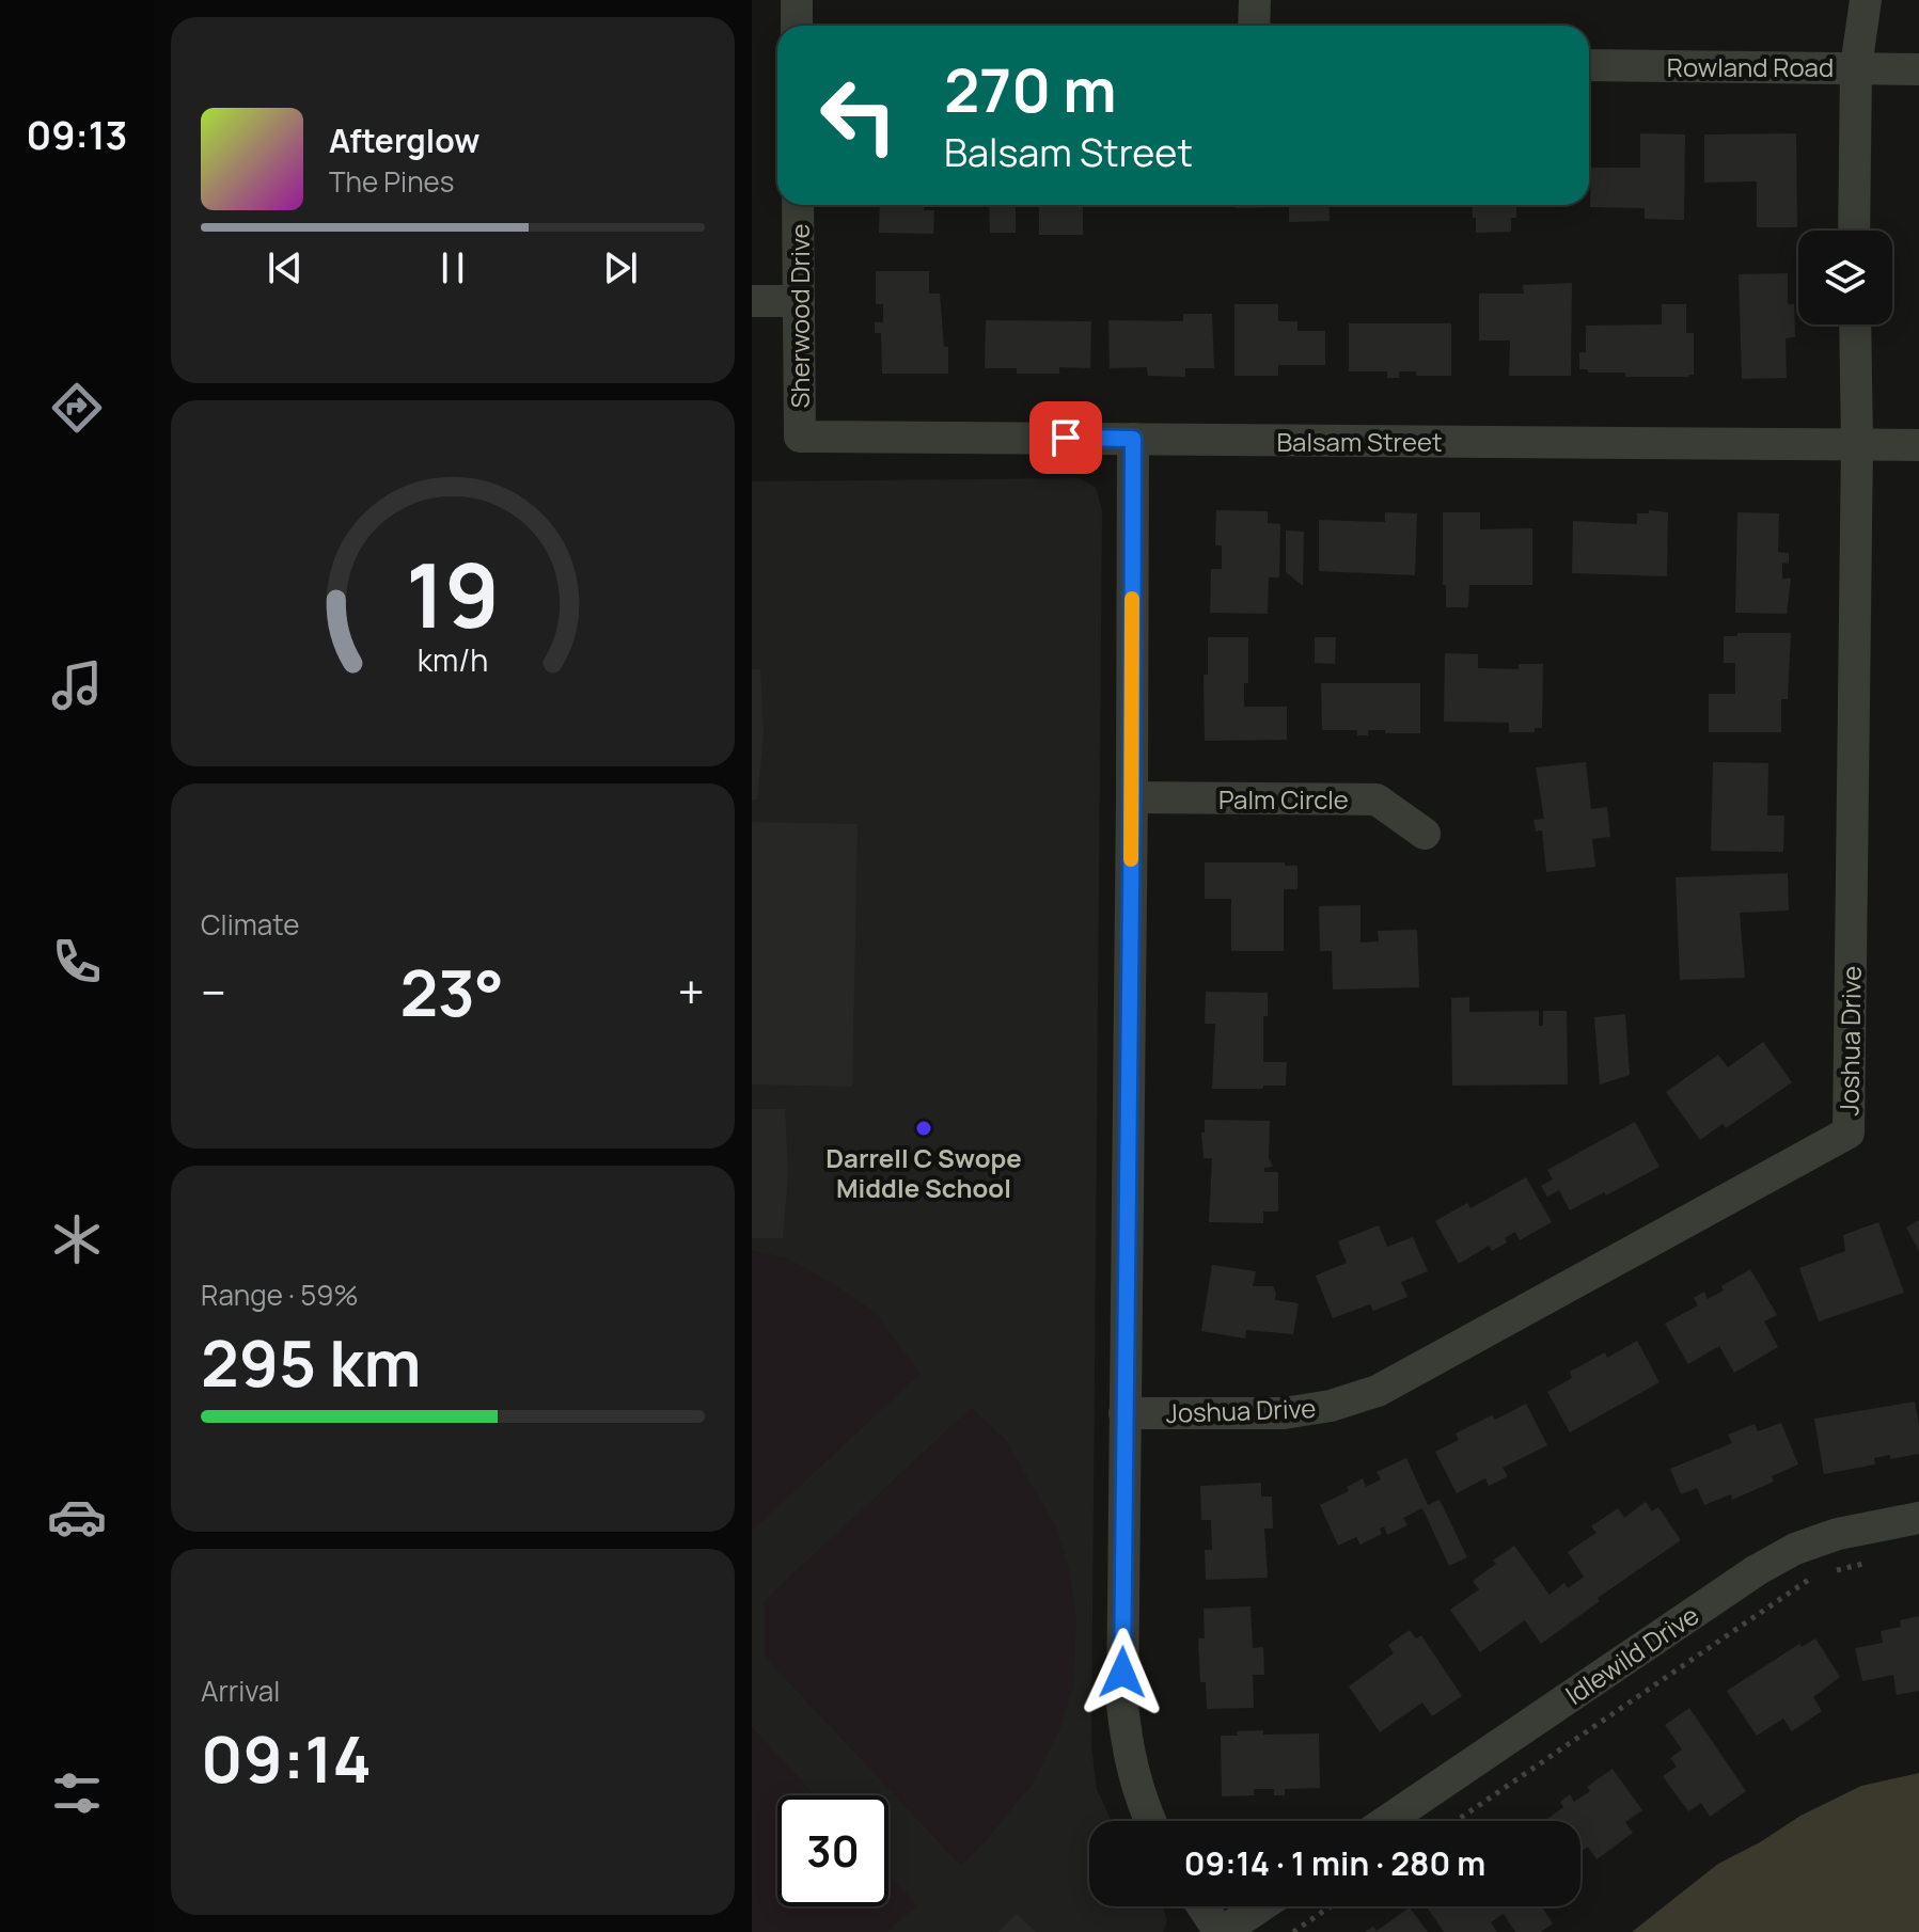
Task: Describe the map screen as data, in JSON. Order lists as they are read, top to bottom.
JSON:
{
  "streets": {
    "street": [
      "Rowland Road",
      "Sherwood Drive",
      "Balsam Street",
      "Palm Circle",
      "Joshua Drive",
      "Idlewild Drive"
    ]
  },
  "crossings": [
    ["Sherwood Drive", "Balsam Street"],
    ["Balsam Street", "Joshua Drive"]
  ],
  "places": ["Darrell C Swope Middle School"],
  "page": {
    "tabs": "09:13",
    "turn": ["270 m", "Balsam Street"],
    "song": ["Afterglow", "The Pines"],
    "tile": [
      "Climate",
      ["Range · 59%", "295 km"],
      ["Arrival", "09:14"]
    ],
    "heat": ["−", "23°", "+"],
    "limit": "30",
    "trip": "09:14 · 1 min · 280 m",
    "gauge": ["19", "km/h"]
  }
}
